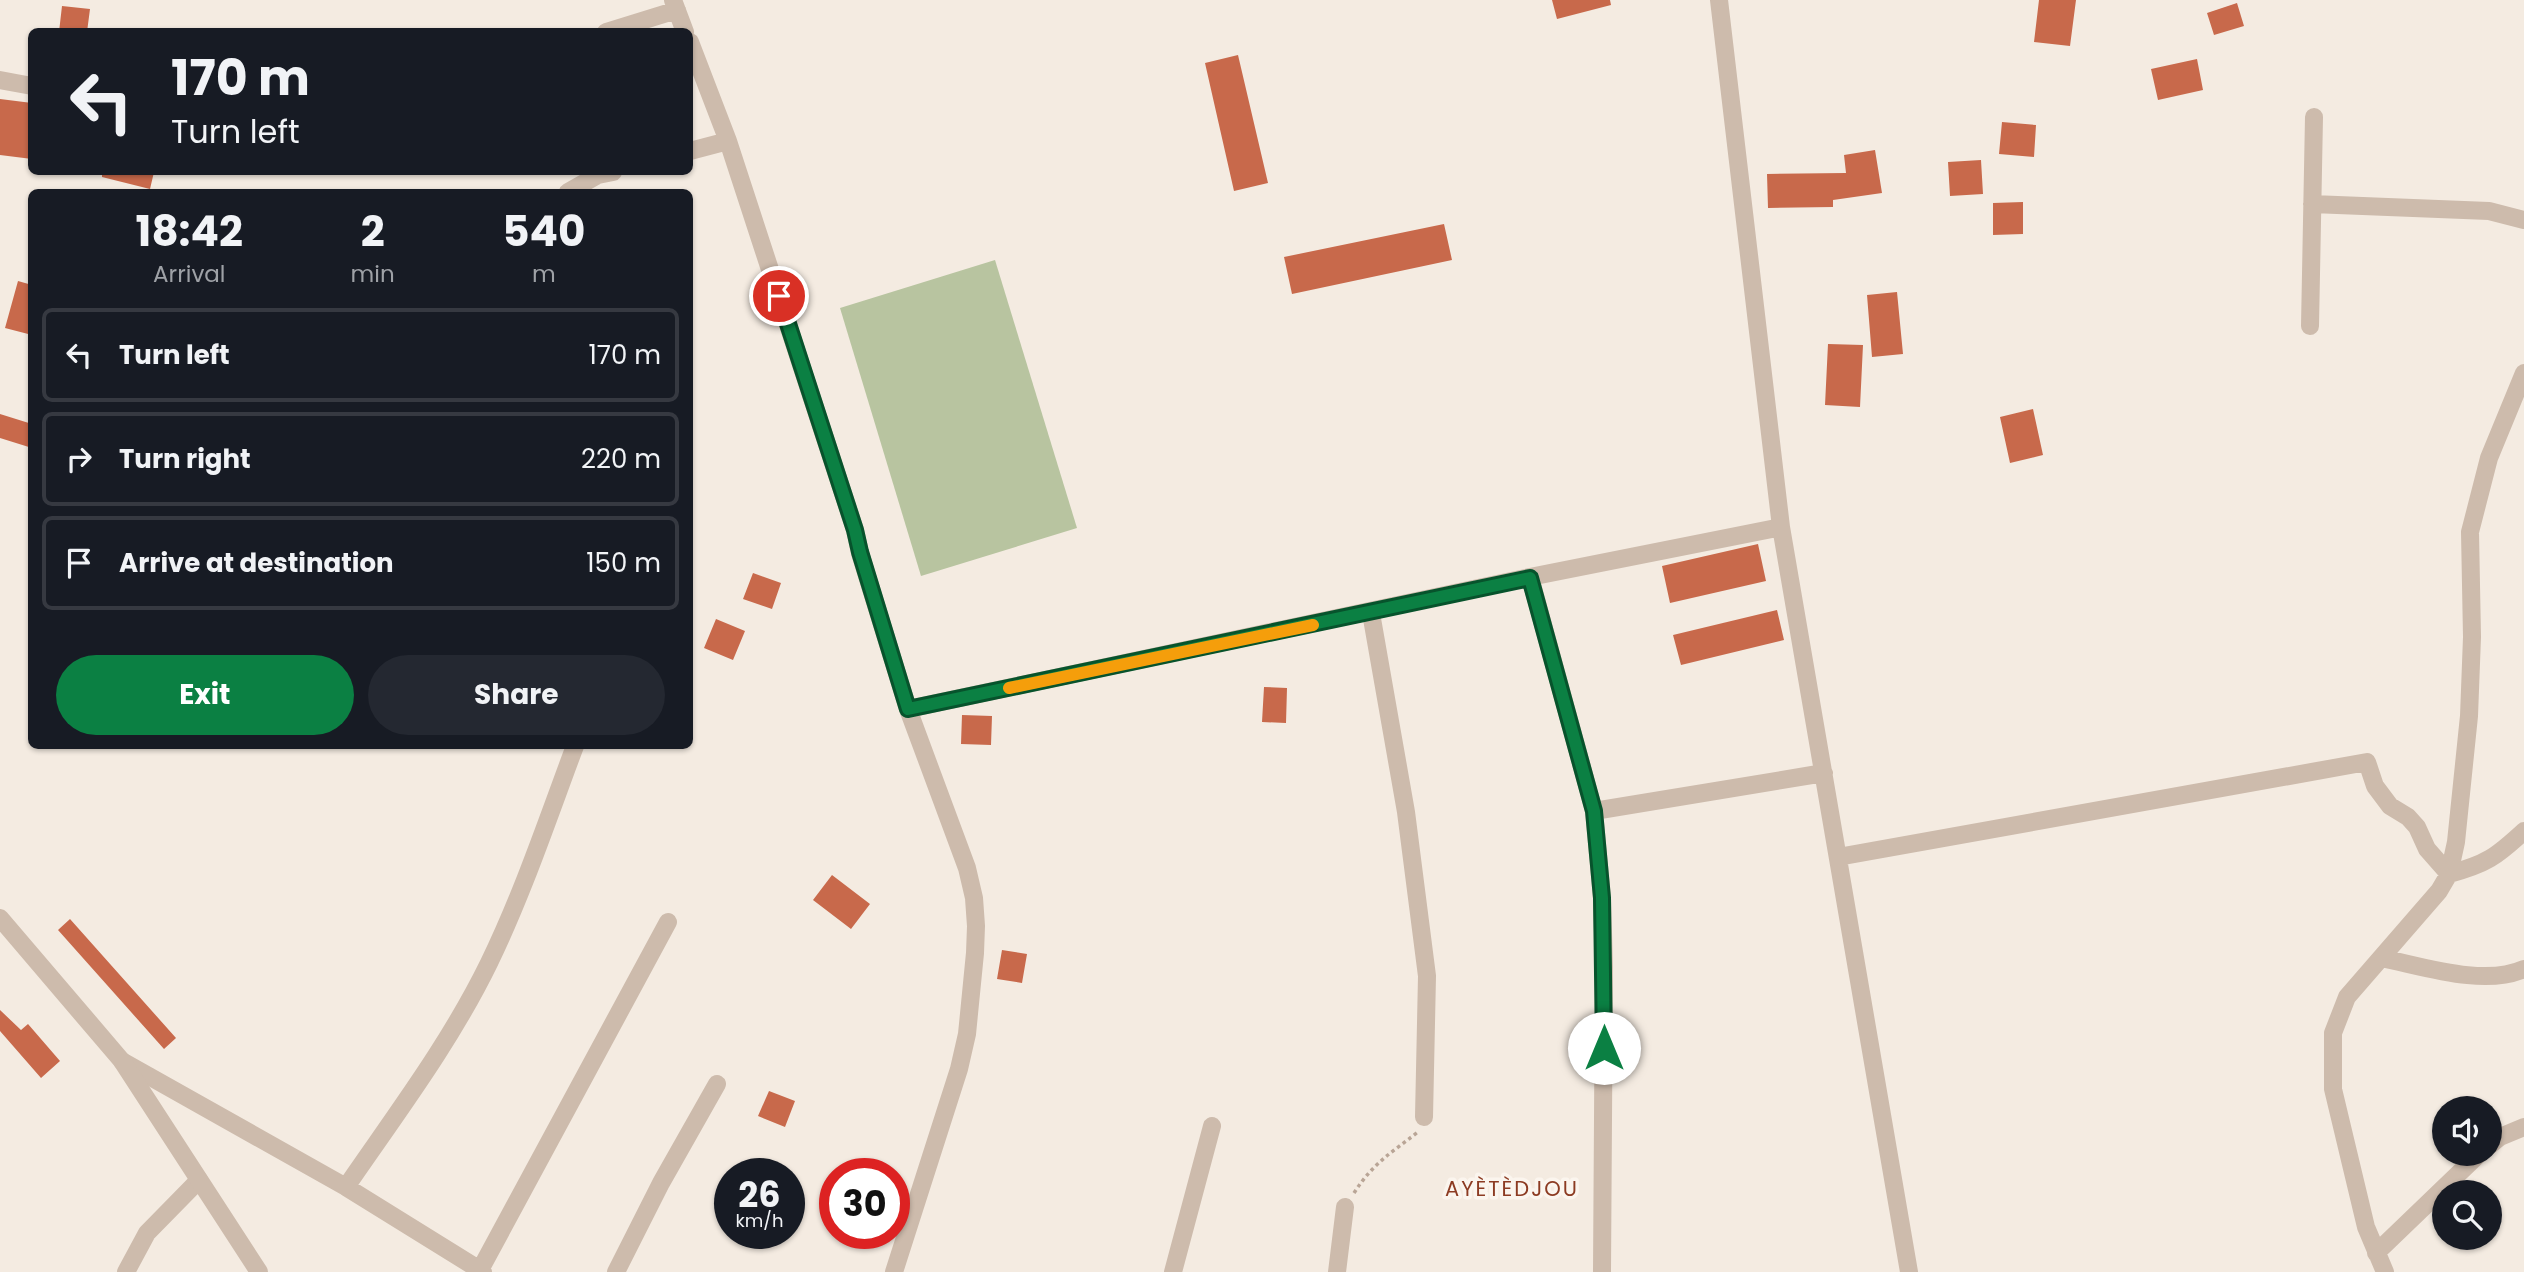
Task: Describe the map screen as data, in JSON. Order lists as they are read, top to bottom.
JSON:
{
  "districts": ["AYÈTÈDJOU"],
  "page": {
    "turn": ["170 m", "Turn left"],
    "eta": [
      "18:42",
      "Arrival",
      "2",
      "min",
      "540",
      "m"
    ],
    "list": [
      {
        "name": "Turn left",
        "value": "170 m"
      },
      {
        "name": "Turn right",
        "value": "220 m"
      },
      {
        "name": "Arrive at destination",
        "value": "150 m"
      }
    ],
    "buttons": ["Exit", "Share"],
    "speed": "26 km/h",
    "limit": "30"
  }
}
